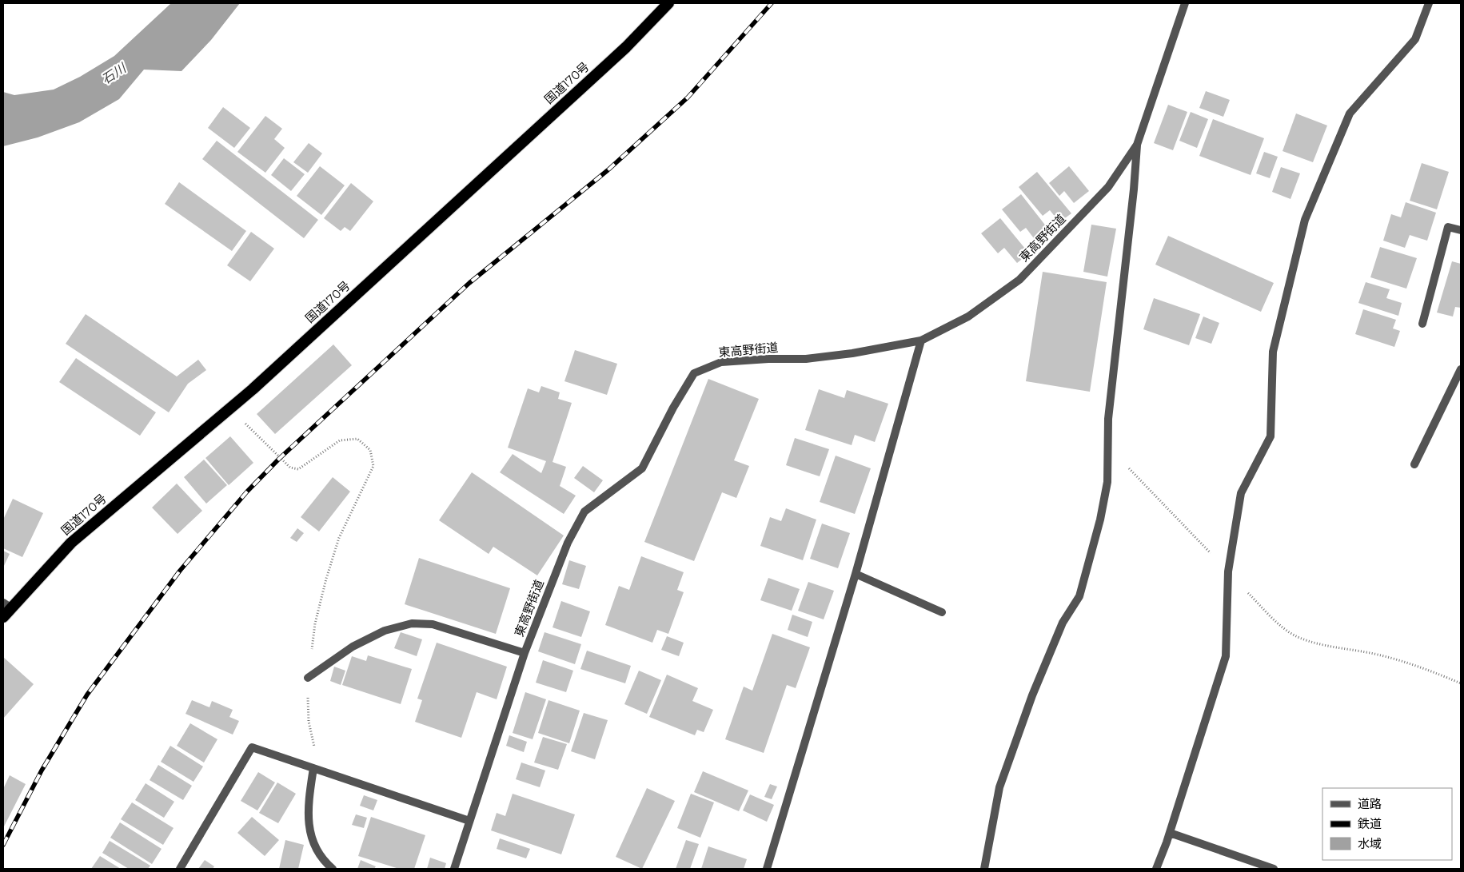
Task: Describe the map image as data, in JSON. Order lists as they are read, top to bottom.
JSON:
{
  "streets": {
    "highway": ["国道170号"],
    "street": ["東高野街道"]
  },
  "water": ["石川"],
  "legend": ["道路", "鉄道", "水域"]
}
